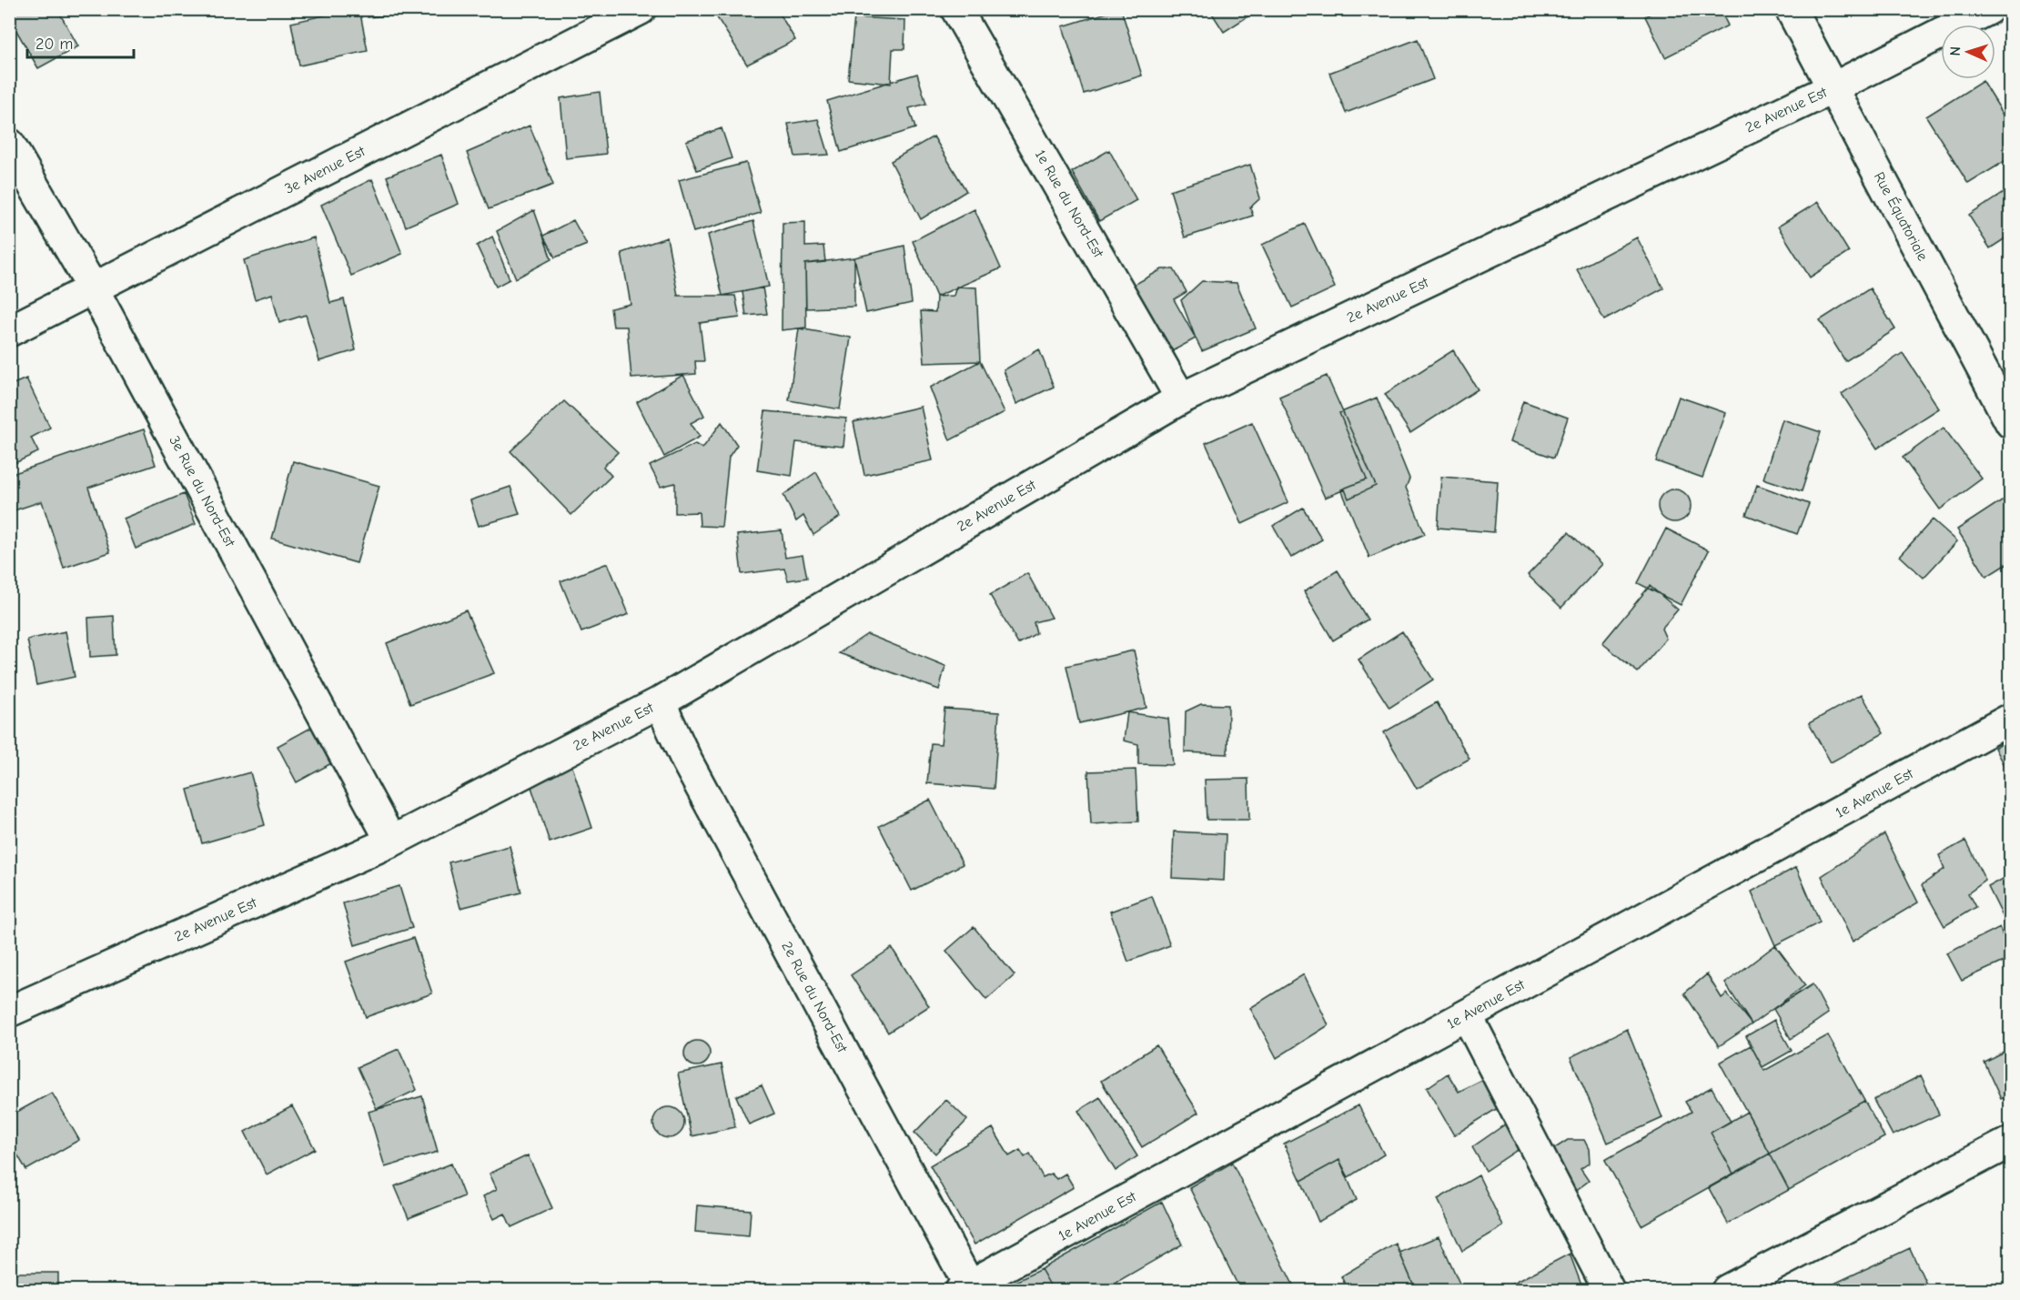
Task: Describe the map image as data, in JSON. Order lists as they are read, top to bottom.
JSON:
{
  "streets": {
    "main road": [
      "2e Avenue Est",
      "3e Avenue Est",
      "1e Rue du Nord-Est",
      "Rue Équatoriale",
      "3e Rue du Nord-Est",
      "1e Avenue Est",
      "2e Rue du Nord-Est"
    ]
  },
  "crossings": [
    ["2e Avenue Est", "1e Rue du Nord-Est"],
    ["2e Avenue Est", "Rue Équatoriale"],
    ["2e Avenue Est", "3e Rue du Nord-Est"],
    ["2e Avenue Est", "2e Rue du Nord-Est"],
    ["3e Avenue Est", "3e Rue du Nord-Est"],
    ["1e Avenue Est", "2e Rue du Nord-Est"]
  ],
  "scale_bar": "20 m",
  "north": "left"
}
